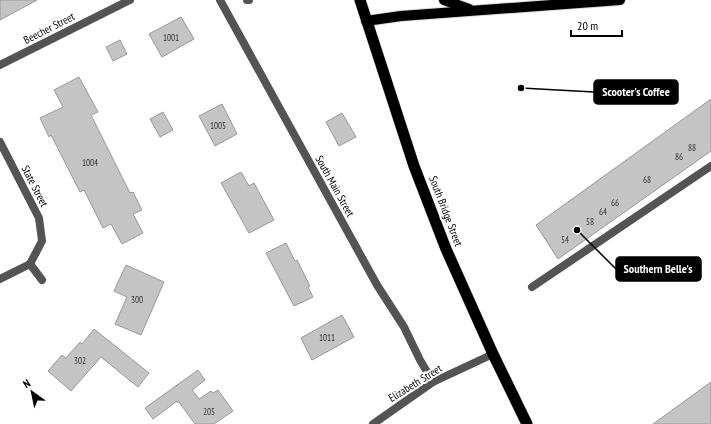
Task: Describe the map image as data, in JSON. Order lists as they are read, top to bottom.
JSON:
{
  "streets": {
    "highway": ["South Bridge Street"],
    "street": [
      "Beecher Street",
      "State Street",
      "South Main Street",
      "Elizabeth Street"
    ]
  },
  "crossings": [
    ["South Main Street", "Elizabeth Street"],
    ["South Bridge Street", "Elizabeth Street"]
  ],
  "places": ["Scooter's Coffee", "Southern Belle's"],
  "house_numbers": [
    "1001",
    "1005",
    "88",
    "86",
    "1004",
    "68",
    "66",
    "64",
    "58",
    "54",
    "300",
    "1011",
    "302",
    "205"
  ],
  "scale_bar": "20 m",
  "north": "top left"
}
